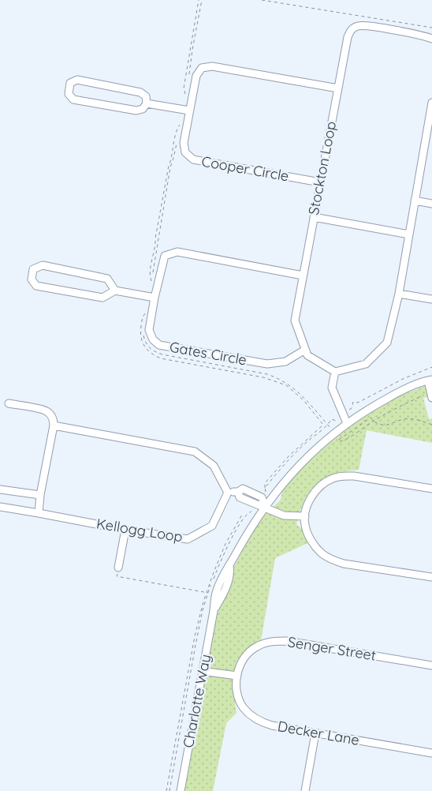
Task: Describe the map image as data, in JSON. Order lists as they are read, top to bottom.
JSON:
{
  "streets": {
    "street": [
      "Stockton Loop",
      "Cooper Circle",
      "Gates Circle",
      "Kellogg Loop",
      "Senger Street",
      "Charlotte Way",
      "Decker Lane"
    ]
  },
  "crossings": [
    ["Stockton Loop", "Cooper Circle"],
    ["Stockton Loop", "Gates Circle"],
    ["Senger Street", "Decker Lane"]
  ]
}
